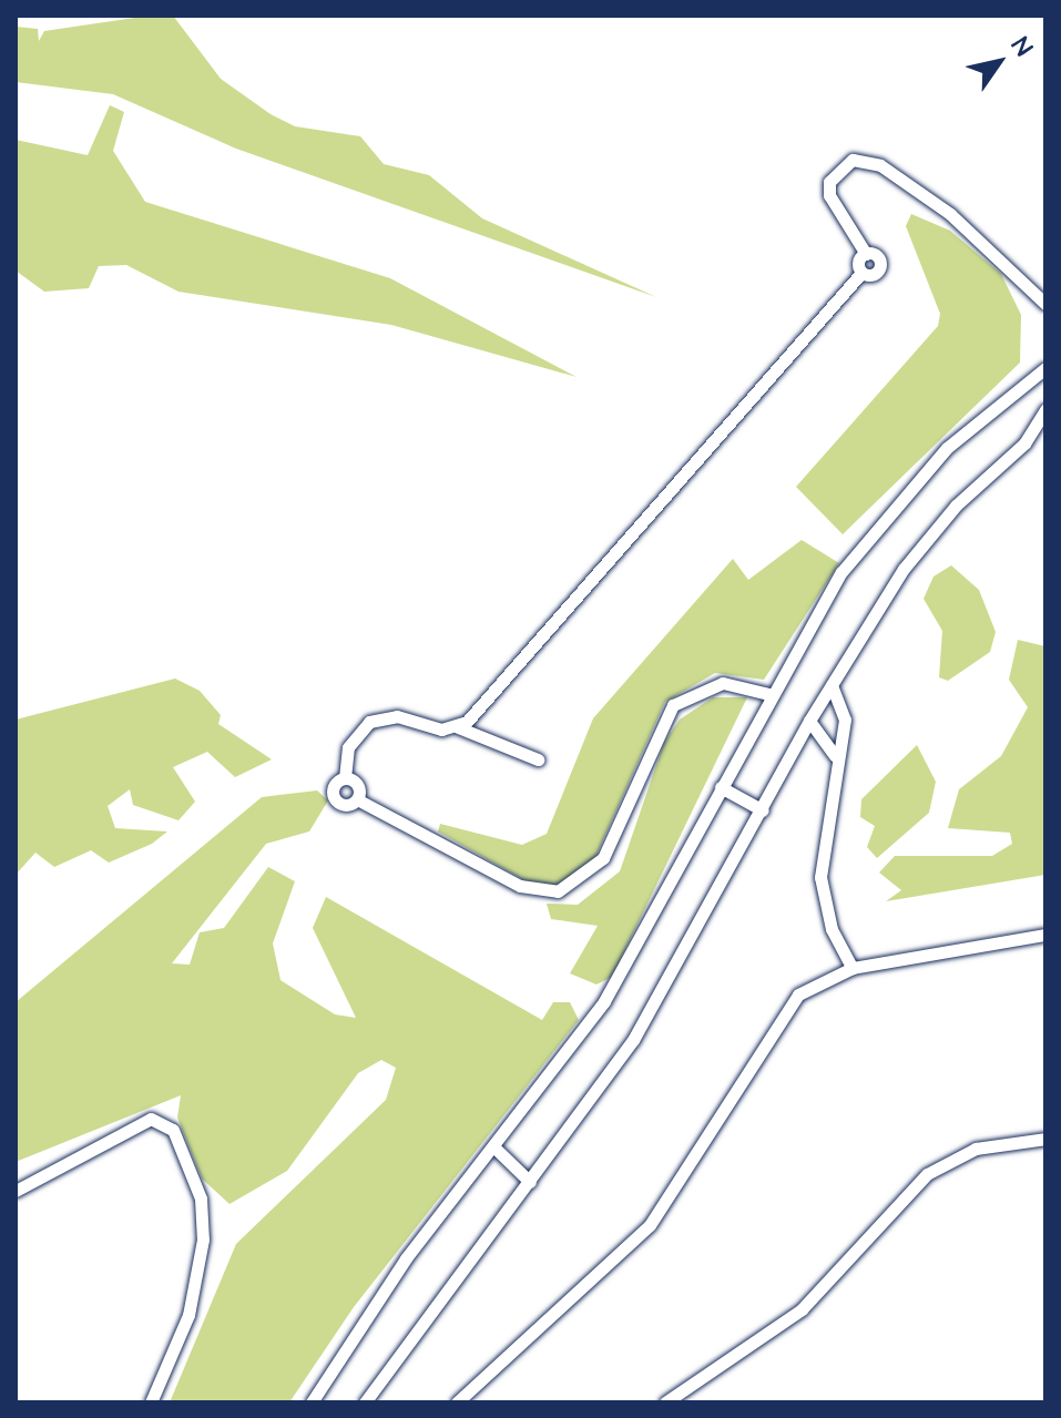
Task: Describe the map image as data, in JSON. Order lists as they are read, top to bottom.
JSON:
{
  "north": "top right"
}
